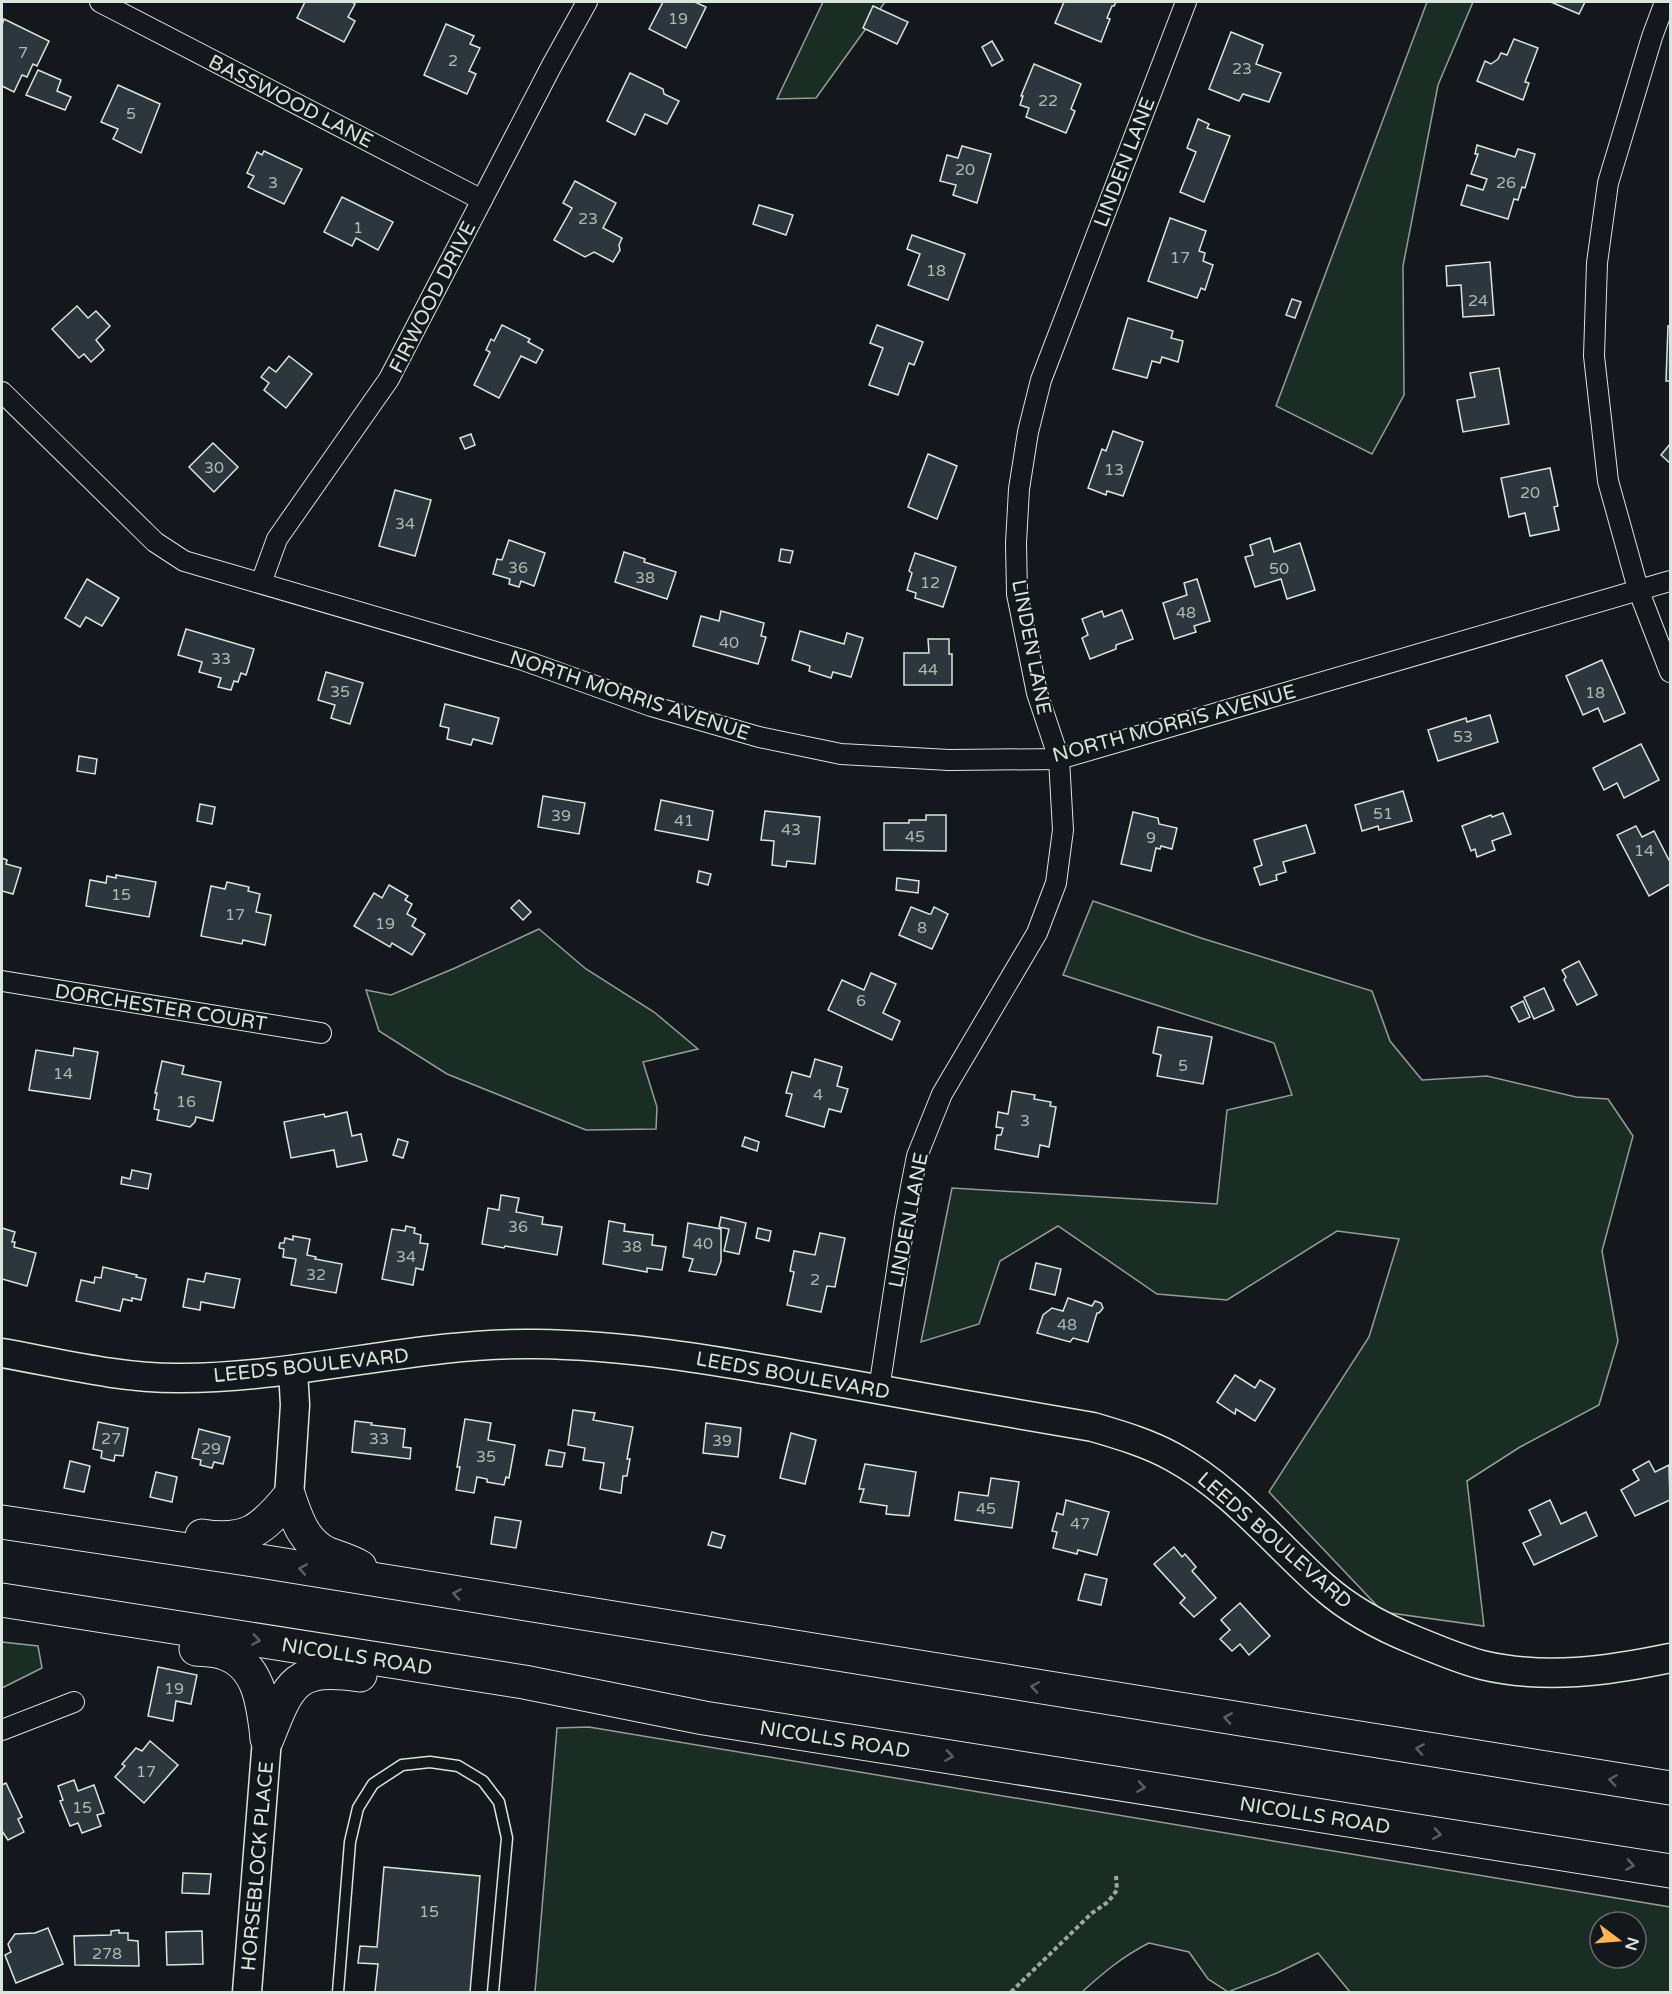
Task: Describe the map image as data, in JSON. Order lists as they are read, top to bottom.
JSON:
{
  "streets": {
    "highway": ["NICOLLS ROAD"],
    "street": [
      "BASSWOOD LANE",
      "LINDEN LANE",
      "FIRWOOD DRIVE",
      "NORTH MORRIS AVENUE",
      "DORCHESTER COURT",
      "LEEDS BOULEVARD",
      "HORSEBLOCK PLACE"
    ]
  },
  "crossings": [
    ["BASSWOOD LANE", "FIRWOOD DRIVE"],
    ["LINDEN LANE", "NORTH MORRIS AVENUE"],
    ["LINDEN LANE", "LEEDS BOULEVARD"],
    ["FIRWOOD DRIVE", "NORTH MORRIS AVENUE"]
  ],
  "house_numbers": [
    "19",
    "7",
    "2",
    "23",
    "22",
    "5",
    "20",
    "3",
    "26",
    "23",
    "1",
    "17",
    "18",
    "24",
    "30",
    "13",
    "20",
    "34",
    "36",
    "50",
    "38",
    "12",
    "48",
    "40",
    "33",
    "44",
    "35",
    "18",
    "53",
    "51",
    "39",
    "41",
    "43",
    "45",
    "9",
    "14",
    "15",
    "17",
    "19",
    "8",
    "6",
    "5",
    "14",
    "4",
    "16",
    "3",
    "36",
    "40",
    "38",
    "34",
    "32",
    "2",
    "48",
    "27",
    "33",
    "39",
    "29",
    "35",
    "45",
    "47",
    "19",
    "17",
    "15",
    "15",
    "278"
  ],
  "north": "right"
}
